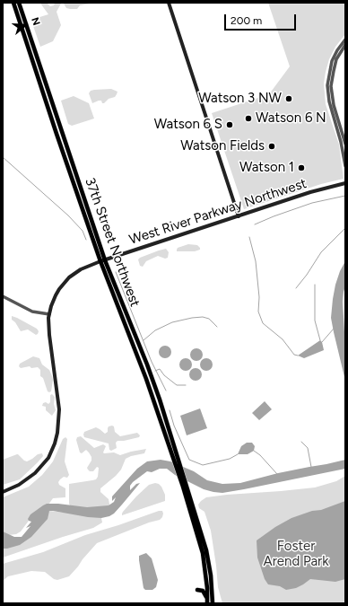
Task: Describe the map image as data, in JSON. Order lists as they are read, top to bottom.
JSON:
{
  "streets": {
    "main road": ["West River Parkway Northwest", "37th Street Northwest"]
  },
  "crossings": [
    ["West River Parkway Northwest", "37th Street Northwest"]
  ],
  "parks": ["Foster Arend Park"],
  "places": [
    "Watson 3 NW",
    "Watson 6 N",
    "Watson 6 S",
    "Watson Fields",
    "Watson 1"
  ],
  "scale_bar": "200 m",
  "north": "right"
}
